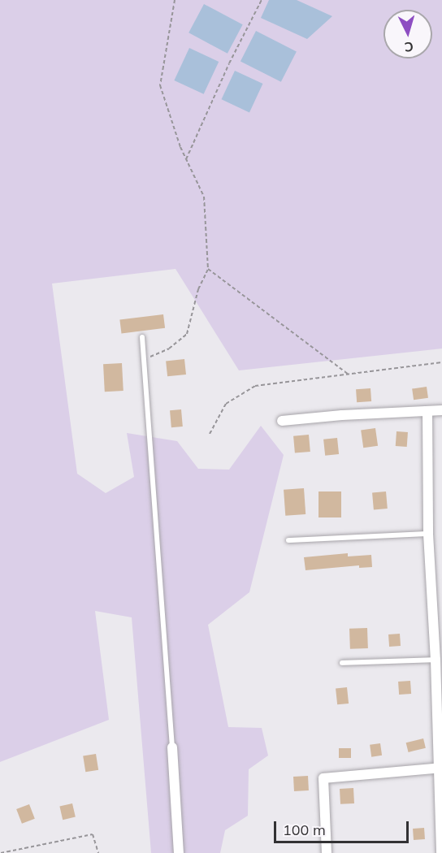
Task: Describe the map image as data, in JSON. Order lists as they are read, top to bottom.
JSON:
{
  "scale_bar": "100 m",
  "north": "bottom"
}
